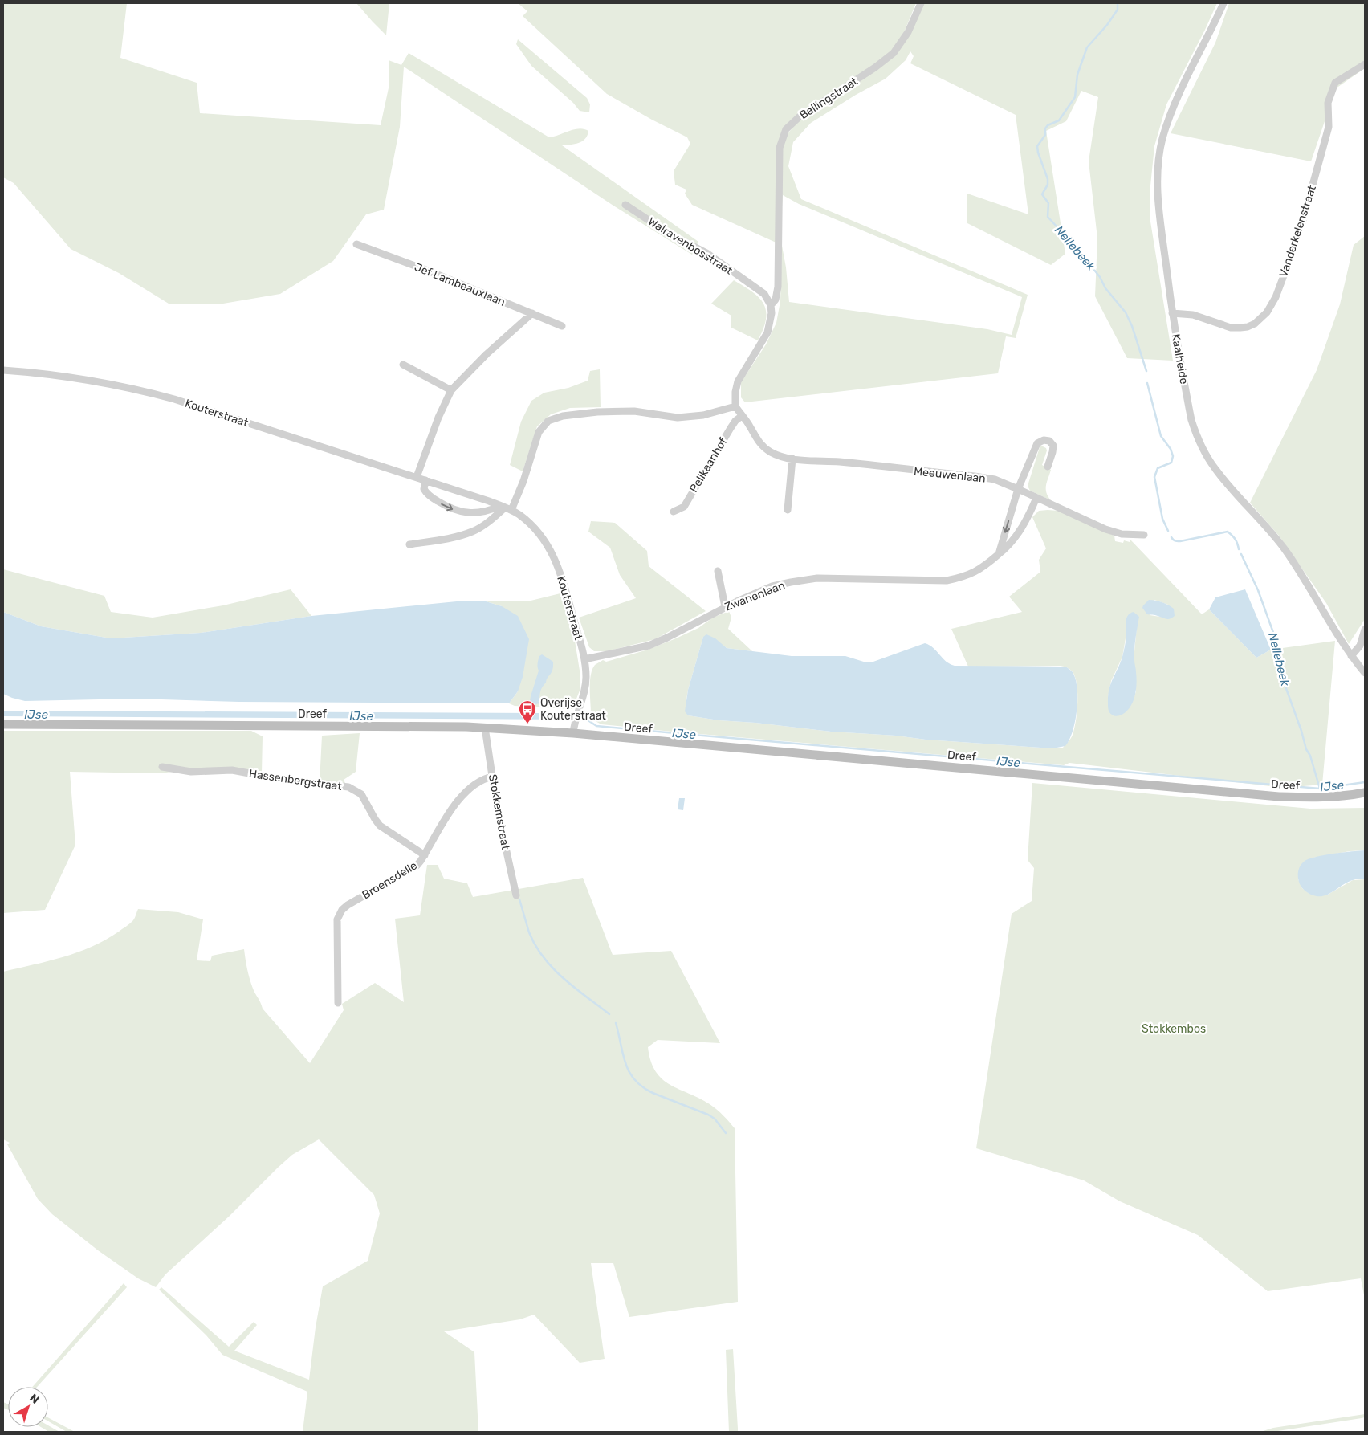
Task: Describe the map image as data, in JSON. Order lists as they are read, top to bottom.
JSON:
{
  "streets": {
    "main road": ["Dreef"],
    "street": [
      "Ballingstraat",
      "Vanderkelenstraat",
      "Walravenbosstraat",
      "Jef Lambeauxlaan",
      "Kaalheide",
      "Kouterstraat",
      "Pelikaanhof",
      "Meeuwenlaan",
      "Zwanenlaan",
      "Hassenbergstraat",
      "Stokkemstraat",
      "Broensdelle"
    ]
  },
  "crossings": [
    ["Ballingstraat", "Walravenbosstraat"],
    ["Ballingstraat", "Meeuwenlaan"],
    ["Vanderkelenstraat", "Kaalheide"],
    ["Kouterstraat", "Zwanenlaan"],
    ["Kouterstraat", "Dreef"],
    ["Pelikaanhof", "Meeuwenlaan"],
    ["Meeuwenlaan", "Zwanenlaan"],
    ["Dreef", "Stokkemstraat"],
    ["Hassenbergstraat", "Broensdelle"],
    ["Stokkemstraat", "Broensdelle"]
  ],
  "water": ["Nellebeek", "IJse"],
  "parks": ["Stokkembos"],
  "places": {
    "bus stop": ["Overijse Kouterstraat"]
  },
  "north": "top right"
}
